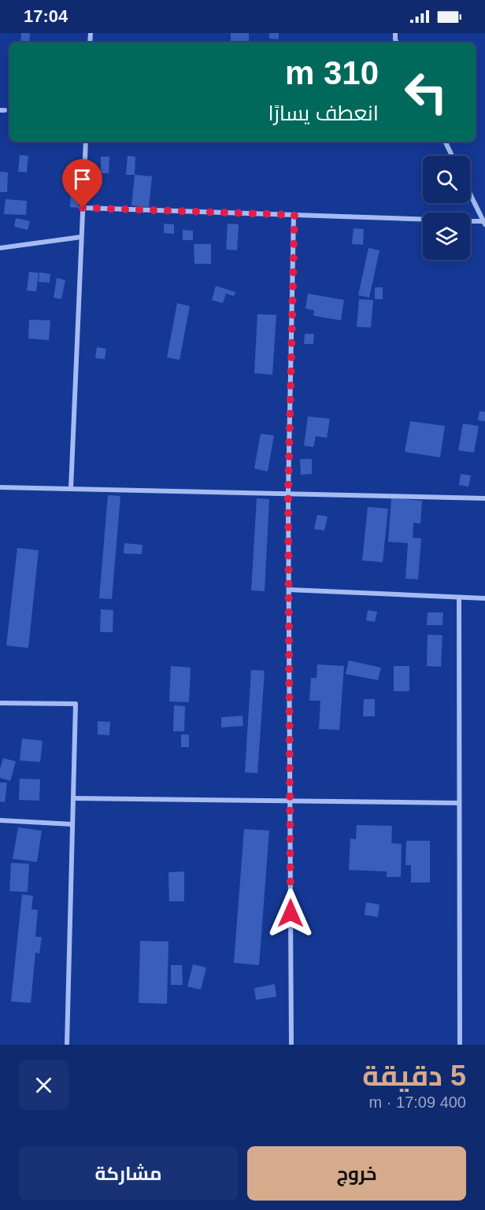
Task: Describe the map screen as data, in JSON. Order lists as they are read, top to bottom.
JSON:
{
  "page": {
    "status": "17:04",
    "turn": ["310 m", "انعطف يسارًا"],
    "heading": ["5 دقيقة", "400 m · 17:09"],
    "buttons": ["خروج", "مشاركة"]
  }
}
